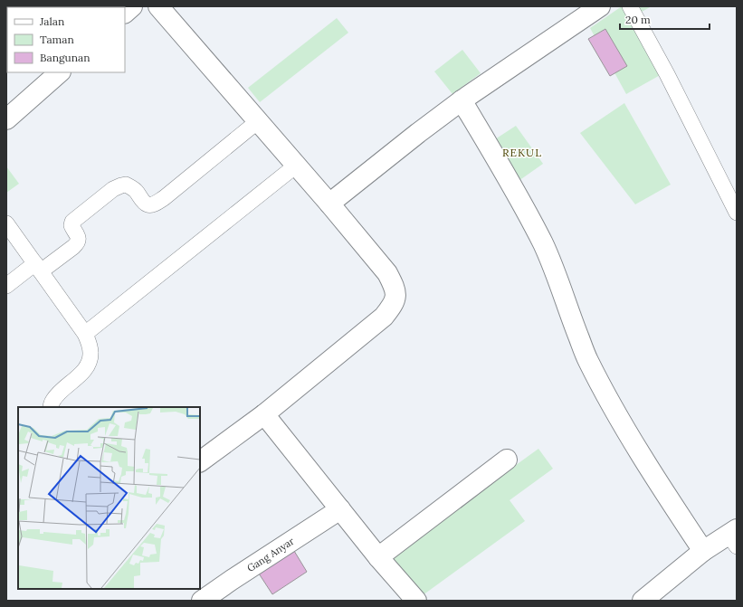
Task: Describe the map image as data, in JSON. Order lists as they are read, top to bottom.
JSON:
{
  "streets": {
    "street": ["Gang Anyar"]
  },
  "districts": ["REKUL"],
  "legend": ["Jalan", "Taman", "Bangunan"],
  "scale_bar": "20 m"
}
